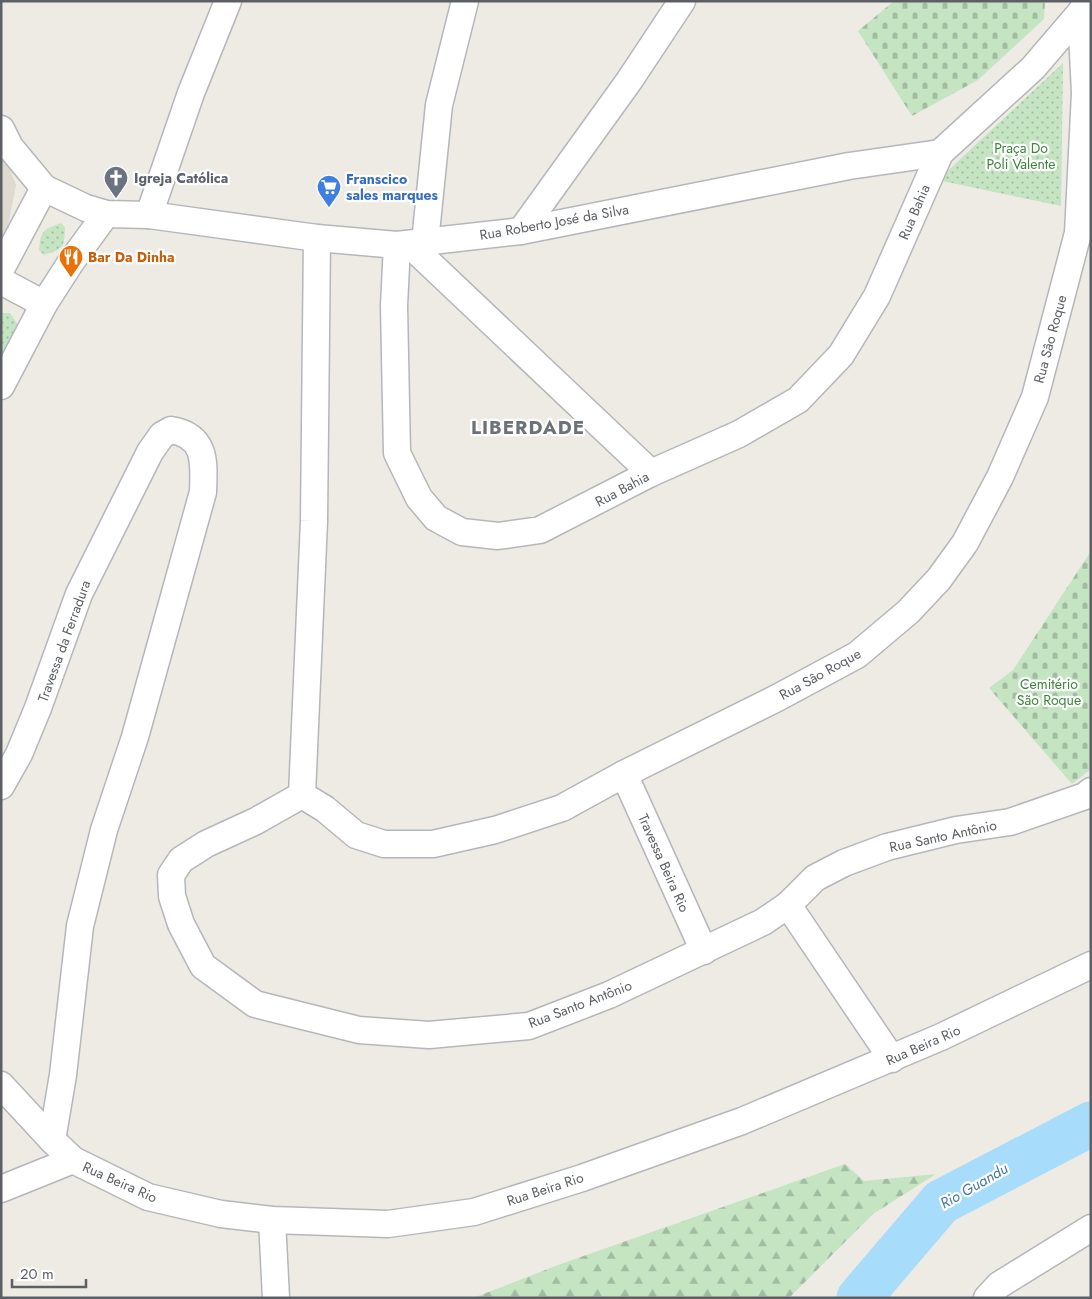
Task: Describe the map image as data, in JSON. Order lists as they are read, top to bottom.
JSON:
{
  "streets": {
    "street": [
      "Rua Bahia",
      "Rua Roberto José da Silva",
      "Rua Sâo Roque",
      "Travessa da Ferradura",
      "Rua Santo Antônio",
      "Travessa Beira Rio",
      "Rua Beira Rio"
    ]
  },
  "crossings": [
    ["Rua Bahia", "Rua Roberto José da Silva"],
    ["Rua Sâo Roque", "Rua Santo Antônio"],
    ["Rua Sâo Roque", "Travessa Beira Rio"],
    ["Travessa da Ferradura", "Rua Beira Rio"],
    ["Rua Santo Antônio", "Travessa Beira Rio"]
  ],
  "districts": ["LIBERDADE"],
  "water": ["Rio Guandu"],
  "parks": ["Praça Do Poli Valente", "Cemitério São Roque"],
  "places": {
    "church": ["Igreja Católica"],
    "supermarket": ["Franscico sales marques"],
    "restaurant": ["Bar Da Dinha"]
  },
  "scale_bar": "20 m"
}
